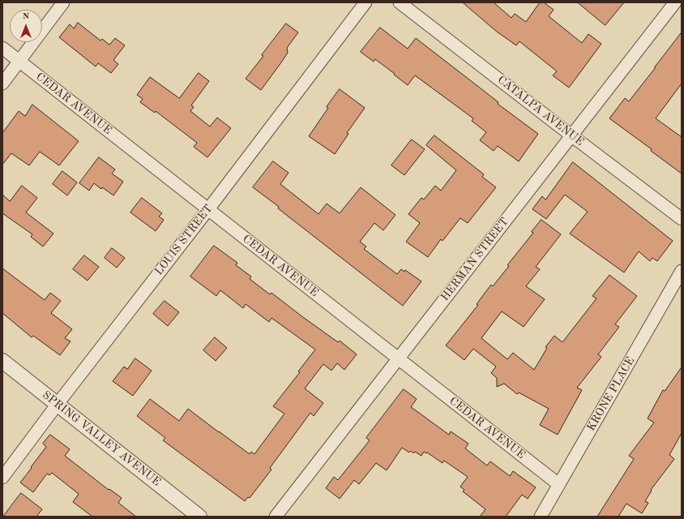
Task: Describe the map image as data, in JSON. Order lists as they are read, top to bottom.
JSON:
{
  "streets": {
    "street": [
      "CEDAR AVENUE",
      "CATALPA AVENUE",
      "LOUIS STREET",
      "HERMAN STREET",
      "KRONE PLACE",
      "SPRING VALLEY AVENUE"
    ]
  },
  "crossings": [
    ["CEDAR AVENUE", "LOUIS STREET"],
    ["CEDAR AVENUE", "HERMAN STREET"],
    ["CEDAR AVENUE", "KRONE PLACE"],
    ["CATALPA AVENUE", "HERMAN STREET"],
    ["LOUIS STREET", "SPRING VALLEY AVENUE"]
  ],
  "north": "top"
}
